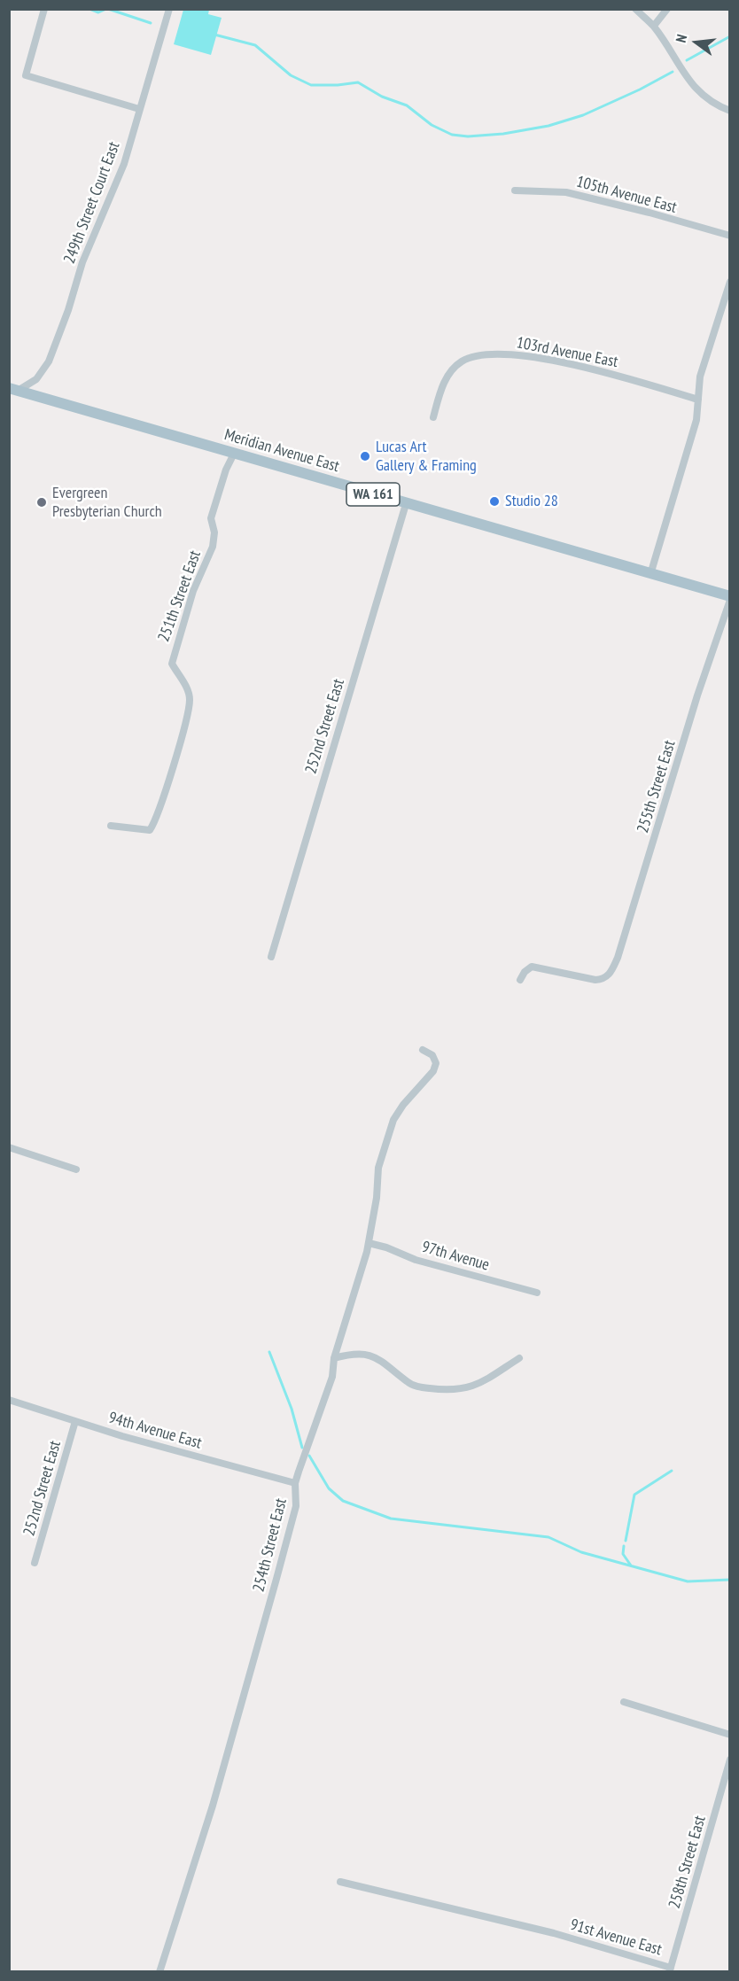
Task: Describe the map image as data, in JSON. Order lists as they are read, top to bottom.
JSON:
{
  "streets": {
    "main road": ["Meridian Avenue East", "WA 161"],
    "street": [
      "105th Avenue East",
      "249th Street Court East",
      "103rd Avenue East",
      "251th Street East",
      "252nd Street East",
      "255th Street East",
      "97th Avenue",
      "94th Avenue East",
      "254th Street East",
      "258th Street East",
      "91st Avenue East"
    ]
  },
  "crossings": [
    ["249th Street Court East", "Meridian Avenue East"],
    ["Meridian Avenue East", "251th Street East"],
    ["Meridian Avenue East", "252nd Street East"],
    ["Meridian Avenue East", "255th Street East"],
    ["252nd Street East", "94th Avenue East"],
    ["97th Avenue", "254th Street East"],
    ["94th Avenue East", "254th Street East"],
    ["258th Street East", "91st Avenue East"]
  ],
  "places": ["Lucas Art Gallery & Framing", "Studio 28", "Evergreen Presbyterian Church"],
  "north": "left"
}
